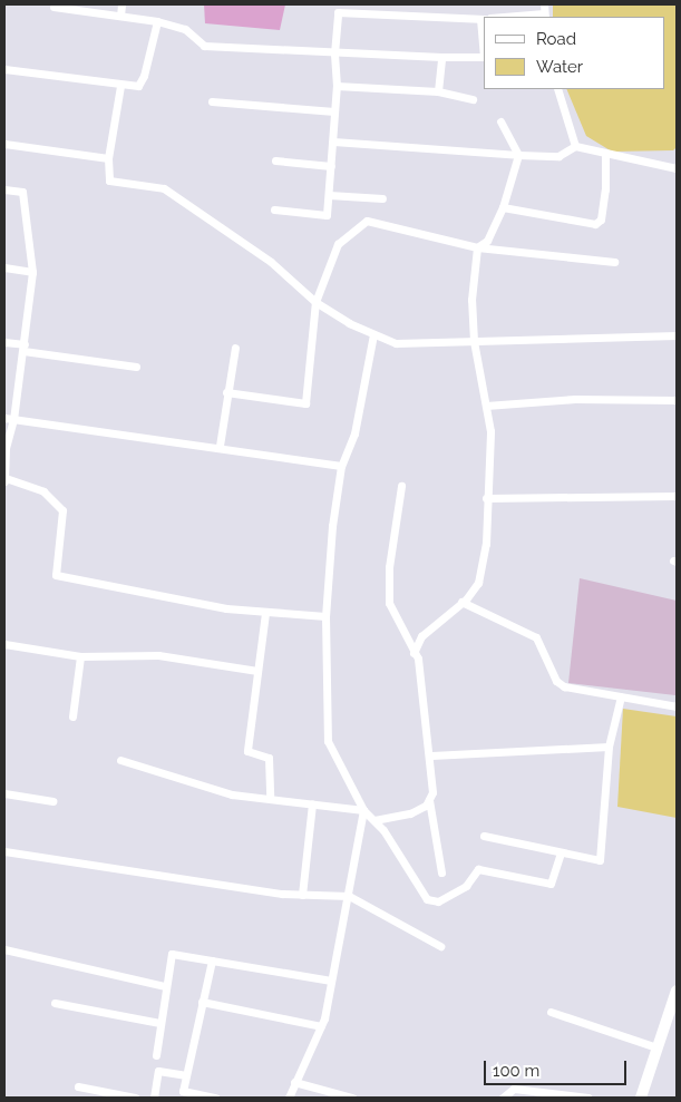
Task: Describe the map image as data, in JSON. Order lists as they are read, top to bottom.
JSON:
{
  "legend": ["Road", "Water"],
  "scale_bar": "100 m"
}
